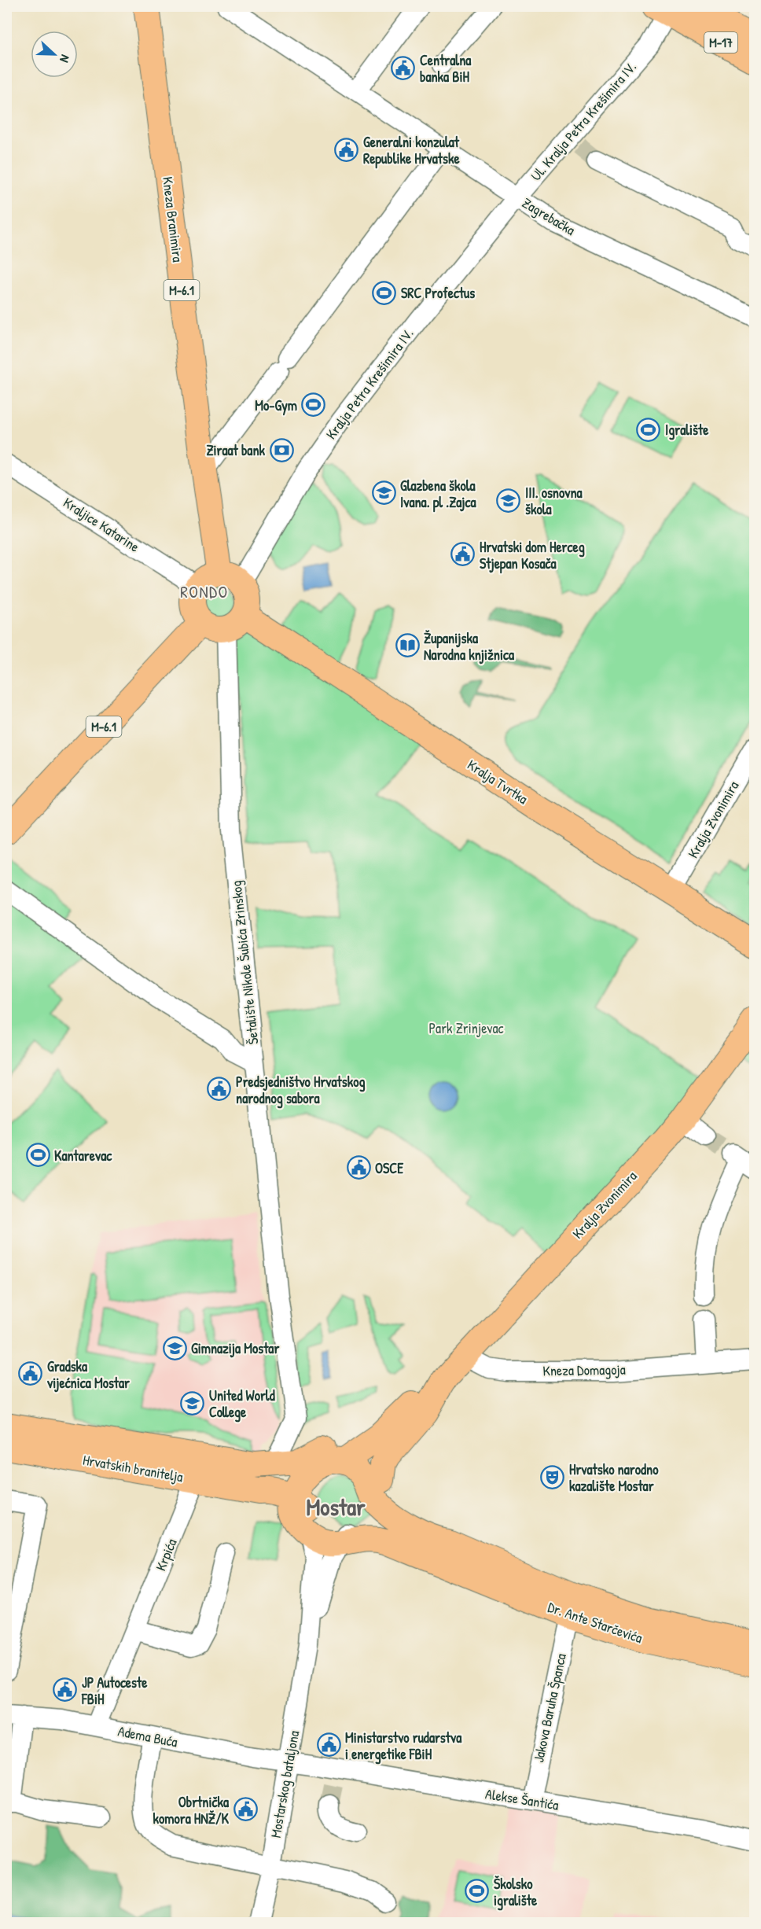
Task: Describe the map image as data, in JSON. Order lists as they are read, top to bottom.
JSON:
{
  "streets": {
    "main road": [
      "M-17",
      "Kneza Branimira",
      "M-6.1",
      "Kralja Tvrtka",
      "Kralja Zvonimira",
      "Hrvatskih branitelja",
      "Dr. Ante Starčevića"
    ],
    "street": [
      "Ul. Kralja Petra Krešimira IV.",
      "Zagrebačka",
      "Kralja Petra Krešimira IV.",
      "Kraljice Katarine",
      "Šetalište Nikole Šubića Zrinskog",
      "Kneza Domagoja",
      "Krpića",
      "Jakova Baruha Španca",
      "Adema Buća",
      "Mostarskog bataljona",
      "Alekse Šantića"
    ]
  },
  "crossings": [
    ["M-17", "Ul. Kralja Petra Krešimira IV."],
    ["Ul. Kralja Petra Krešimira IV.", "Zagrebačka"],
    ["Ul. Kralja Petra Krešimira IV.", "Kralja Petra Krešimira IV."],
    ["Zagrebačka", "Kralja Petra Krešimira IV."],
    ["Kneza Branimira", "M-6.1"],
    ["Kneza Branimira", "Kralja Petra Krešimira IV."],
    ["Kneza Branimira", "Kraljice Katarine"],
    ["Kneza Branimira", "Kralja Tvrtka"],
    ["Kneza Branimira", "Šetalište Nikole Šubića Zrinskog"],
    ["M-6.1", "Kralja Petra Krešimira IV."],
    ["M-6.1", "Kraljice Katarine"],
    ["M-6.1", "Kralja Tvrtka"],
    ["M-6.1", "Šetalište Nikole Šubića Zrinskog"],
    ["Kralja Petra Krešimira IV.", "Kraljice Katarine"],
    ["Kralja Petra Krešimira IV.", "Kralja Tvrtka"],
    ["Kralja Petra Krešimira IV.", "Šetalište Nikole Šubića Zrinskog"],
    ["Kraljice Katarine", "Kralja Tvrtka"],
    ["Kraljice Katarine", "Šetalište Nikole Šubića Zrinskog"],
    ["Kralja Tvrtka", "Kralja Zvonimira"],
    ["Kralja Tvrtka", "Šetalište Nikole Šubića Zrinskog"],
    ["Kralja Zvonimira", "Kneza Domagoja"],
    ["Kralja Zvonimira", "Dr. Ante Starčevića"],
    ["Hrvatskih branitelja", "Krpića"],
    ["Krpića", "Adema Buća"],
    ["Dr. Ante Starčevića", "Jakova Baruha Španca"],
    ["Dr. Ante Starčevića", "Mostarskog bataljona"],
    ["Jakova Baruha Španca", "Alekse Šantića"],
    ["Adema Buća", "Mostarskog bataljona"],
    ["Adema Buća", "Alekse Šantića"],
    ["Mostarskog bataljona", "Alekse Šantića"]
  ],
  "districts": ["RONDO", "Mostar"],
  "parks": ["Park Zrinjevac"],
  "places": {
    "public building": [
      "Centralna banka BiH",
      "Generalni konzulat Republike Hrvatske",
      "Hrvatski dom Herceg Stjepan Kosača",
      "Predsjedništvo Hrvatskog narodnog sabora",
      "OSCE",
      "Gradska vijećnica Mostar",
      "JP Autoceste FBiH",
      "Ministarstvo rudarstva i energetike FBiH",
      "Obrtnička komora HNŽ/K"
    ],
    "sports": [
      "SRC Profectus",
      "Mo-Gym",
      "Igralište",
      "Kantarevac",
      "Školsko igralište"
    ],
    "bank": ["Ziraat bank"],
    "school or university": [
      "Glazbena škola Ivana. pl .Zajca",
      "III. osnovna škola",
      "Gimnazija Mostar",
      "United World College"
    ],
    "library": ["Županijska Narodna knjižnica"],
    "theatre": ["Hrvatsko narodno kazalište Mostar"]
  },
  "north": "right"
}
